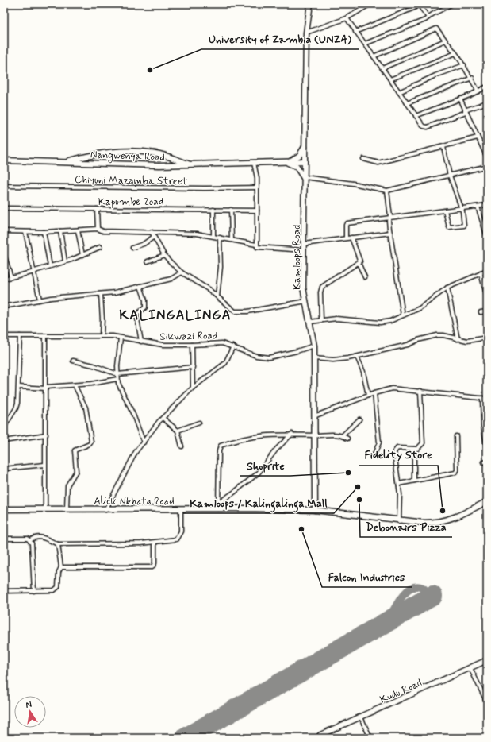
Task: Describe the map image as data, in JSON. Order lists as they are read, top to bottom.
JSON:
{
  "streets": {
    "main road": [
      "Nangwenya Road",
      "Kamloops Road",
      "Alick Nkhata Road",
      "Kudu Road"
    ],
    "street": ["Chiyuni Mazamba Street", "Kapumbe Road", "Sikwazi Road"]
  },
  "crossings": [
    ["Nangwenya Road", "Kamloops Road"],
    ["Kamloops Road", "Sikwazi Road"],
    ["Kamloops Road", "Alick Nkhata Road"]
  ],
  "districts": ["KALINGALINGA"],
  "places": [
    "University of Zambia (UNZA)",
    "Shoprite",
    "Kamloops / Kalingalinga Mall",
    "Debonairs Pizza",
    "Fidelity Store",
    "Falcon Industries"
  ],
  "north": "top"
}
